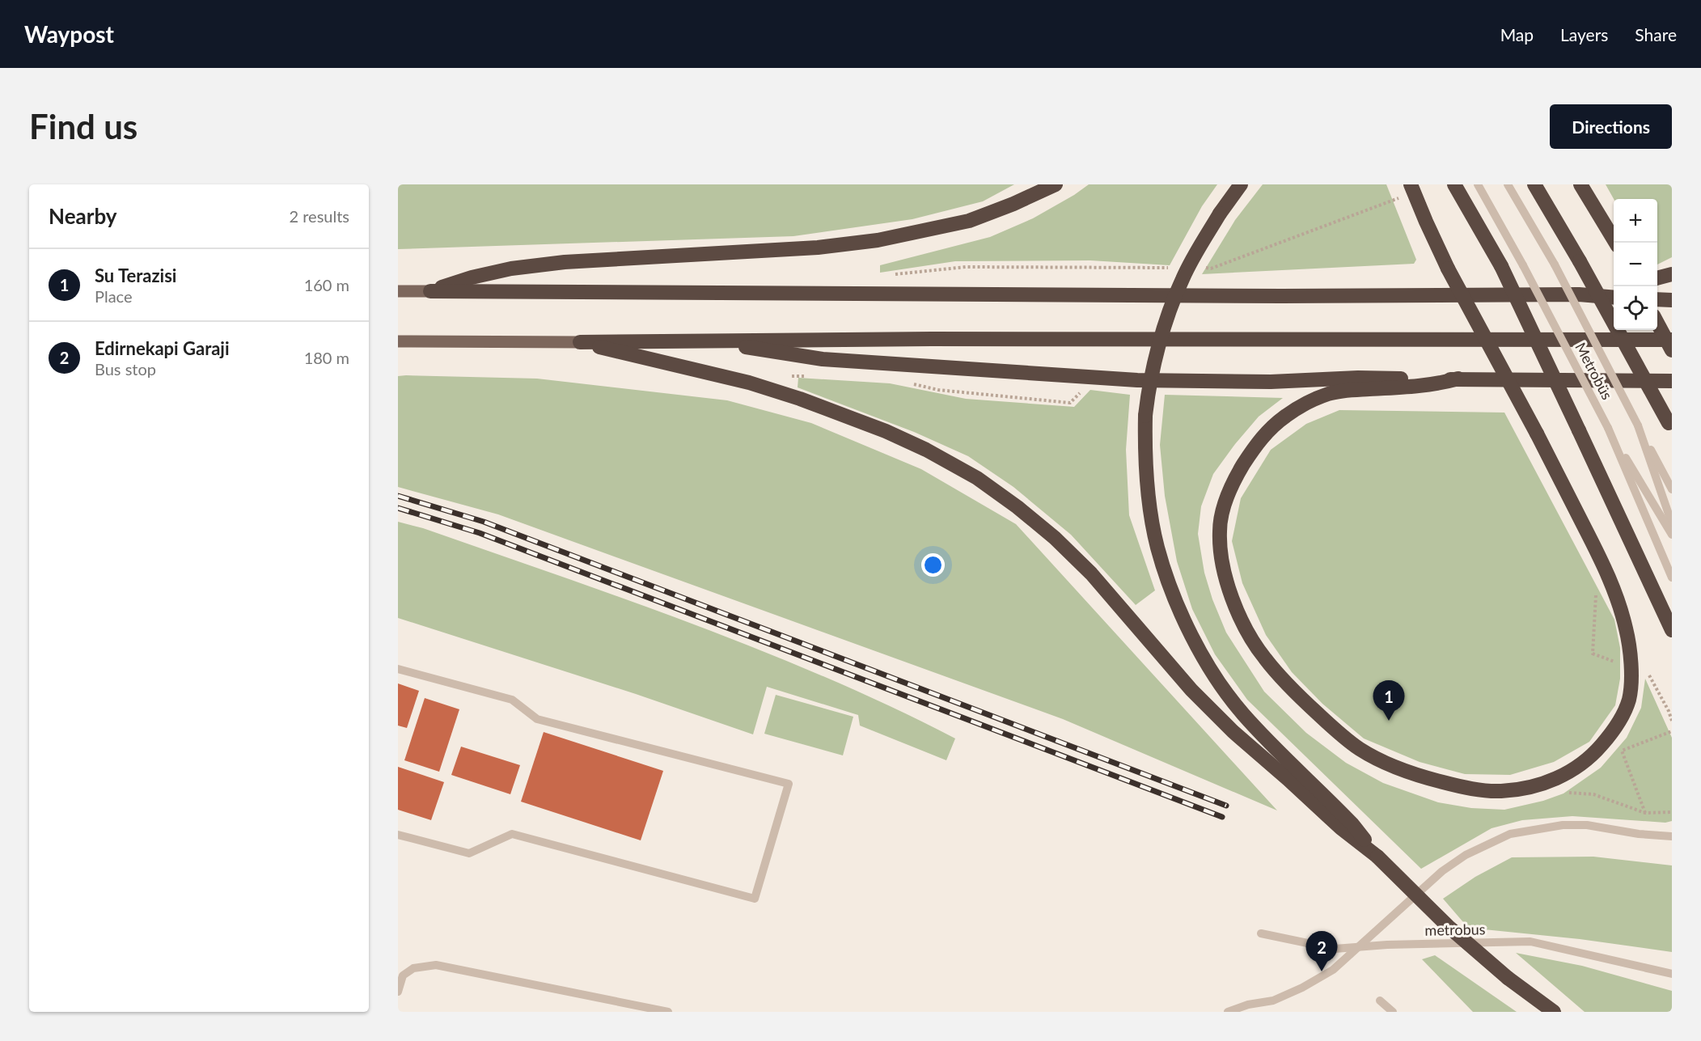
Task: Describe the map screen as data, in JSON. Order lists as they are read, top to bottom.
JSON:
{
  "streets": {
    "lane": ["Metrobüs", "metrobus"]
  },
  "page": {
    "header": "Waypost",
    "nav": ["Map", "Layers", "Share"],
    "buttons": "Directions",
    "title": "Find us",
    "heading": ["Nearby", "2 results"],
    "map_buttons": ["+", "−"],
    "list": [
      {
        "mark": "1",
        "name": "Su Terazisi",
        "note": "Place",
        "value": "160 m"
      },
      {
        "mark": "2",
        "name": "Edirnekapi Garaji",
        "note": "Bus stop",
        "value": "180 m"
      }
    ],
    "pins": ["1", "2"]
  }
}
